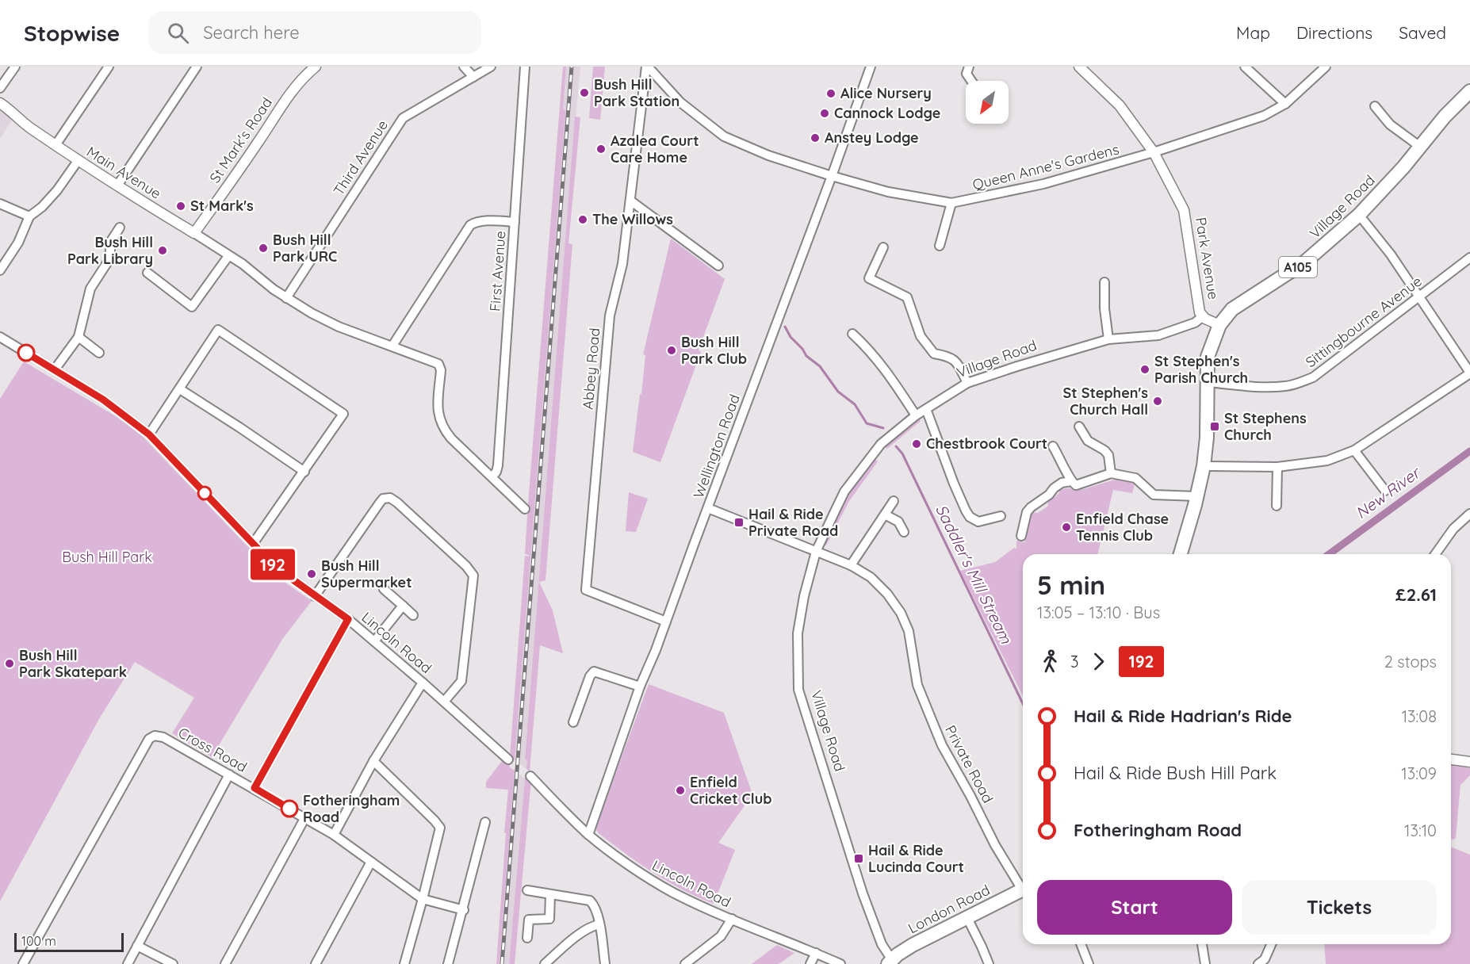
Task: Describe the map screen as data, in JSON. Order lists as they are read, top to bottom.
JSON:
{
  "streets": {
    "main road": ["Village Road", "A105", "London Road"],
    "street": [
      "St Mark's Road",
      "Third Avenue",
      "Queen Anne's Gardens",
      "Main Avenue",
      "Park Avenue",
      "First Avenue",
      "Sittingbourne Avenue",
      "Abbey Road",
      "Wellington Road",
      "Lincoln Road",
      "Cross Road",
      "Private Road"
    ]
  },
  "crossings": [
    ["St Mark's Road", "Main Avenue"],
    ["Third Avenue", "Main Avenue"],
    ["Queen Anne's Gardens", "Park Avenue"],
    ["Queen Anne's Gardens", "Abbey Road"],
    ["Queen Anne's Gardens", "Wellington Road"],
    ["Main Avenue", "First Avenue"],
    ["Village Road", "Park Avenue"],
    ["Village Road", "A105"],
    ["Village Road", "Private Road"],
    ["Village Road", "London Road"],
    ["Park Avenue", "A105"],
    ["A105", "Sittingbourne Avenue"],
    ["Abbey Road", "Wellington Road"],
    ["Wellington Road", "Lincoln Road"],
    ["Wellington Road", "Private Road"]
  ],
  "water": ["New River", "Saddler's Mill Stream"],
  "parks": ["Bush Hill Park"],
  "places": {
    "other": [
      "Bush Hill Park Station",
      "Alice Nursery",
      "Cannock Lodge",
      "Anstey Lodge",
      "Azalea Court Care Home",
      "St Mark's",
      "The Willows",
      "Bush Hill Park URC",
      "Bush Hill Park Library",
      "Bush Hill Park Club",
      "St Stephen's Parish Church",
      "St Stephen's Church Hall",
      "Chestbrook Court",
      "Enfield Chase Tennis Club",
      "Bush Hill Supermarket",
      "Bush Hill Park Skatepark",
      "Enfield Cricket Club",
      "Fotheringham Road"
    ],
    "transit": ["St Stephens Church", "Hail & Ride Private Road", "Hail & Ride Lucinda Court"]
  },
  "lines": ["bus line 192"],
  "scale_bar": "100 m",
  "north": "bottom left",
  "page": {
    "header": "Stopwise",
    "search": "Search here",
    "nav": ["Map", "Directions", "Saved"],
    "on_map": "192",
    "heading": ["5 min", "13:05 – 13:10 · Bus", "£2.61"],
    "legs": ["3", "192", "2 stops"],
    "list": [
      {
        "name": "Hail & Ride Hadrian's Ride",
        "value": "13:08"
      },
      {
        "name": "Hail & Ride Bush Hill Park",
        "value": "13:09"
      },
      {
        "name": "Fotheringham Road",
        "value": "13:10"
      }
    ],
    "buttons": ["Start", "Tickets"],
    "scale": "100 m"
  }
}
